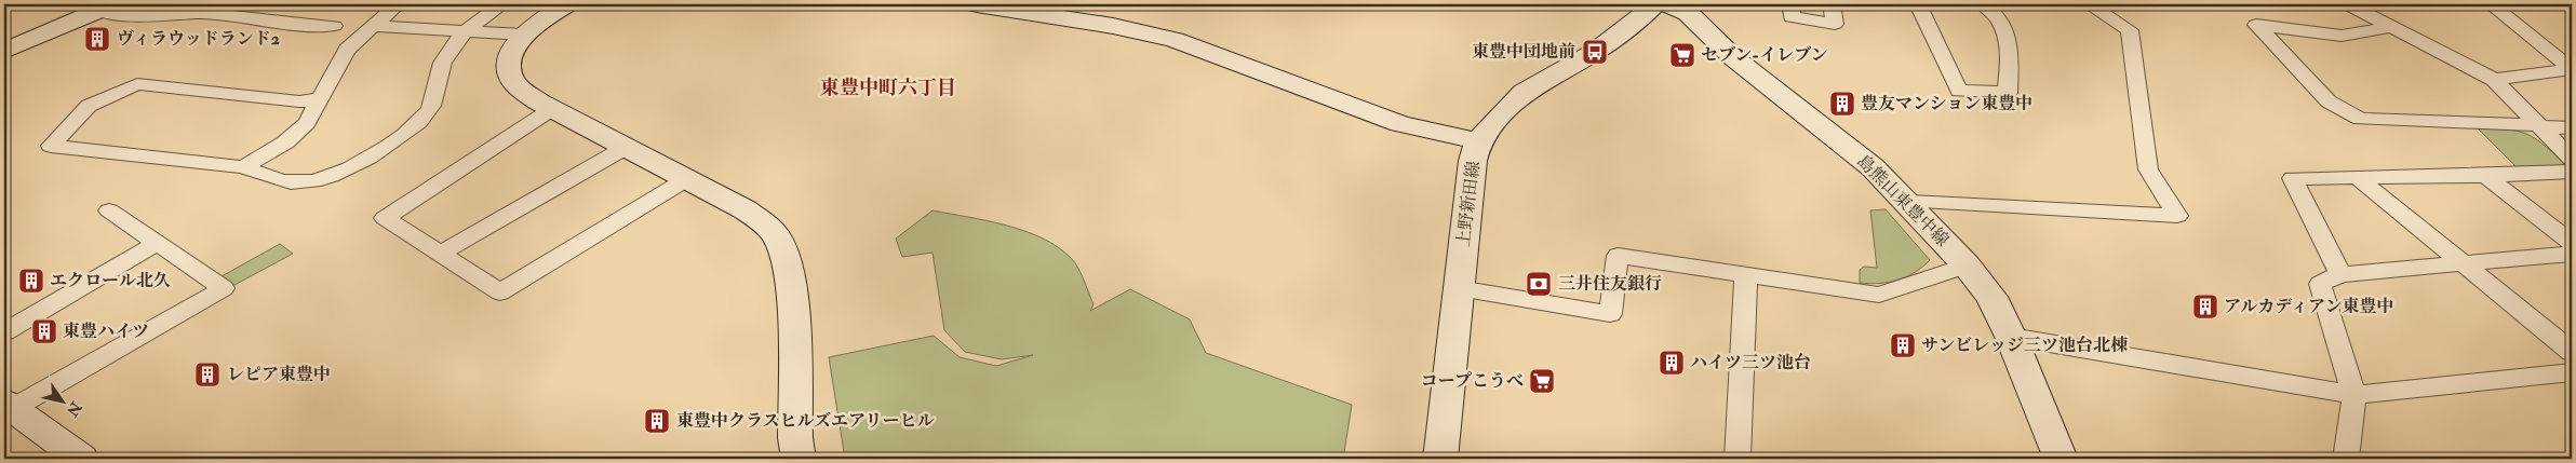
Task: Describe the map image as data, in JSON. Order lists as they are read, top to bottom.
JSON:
{
  "streets": {
    "street": ["島熊山東豊中線", "上野新田線"]
  },
  "districts": ["東豊中町六丁目"],
  "places": {
    "building": [
      "ヴィラウッドランド2",
      "豊友マンション東豊中",
      "エクロール北久",
      "アルカディアン東豊中",
      "東豊ハイツ",
      "サンビレッジ三ツ池台北棟",
      "ハイツ三ツ池台",
      "レピア東豊中",
      "東豊中クラスヒルズエアリーヒル"
    ],
    "bus stop": ["東豊中団地前"],
    "supermarket": ["セブン-イレブン", "コープこうべ"],
    "bank": ["三井住友銀行"]
  },
  "north": "bottom right"
}
